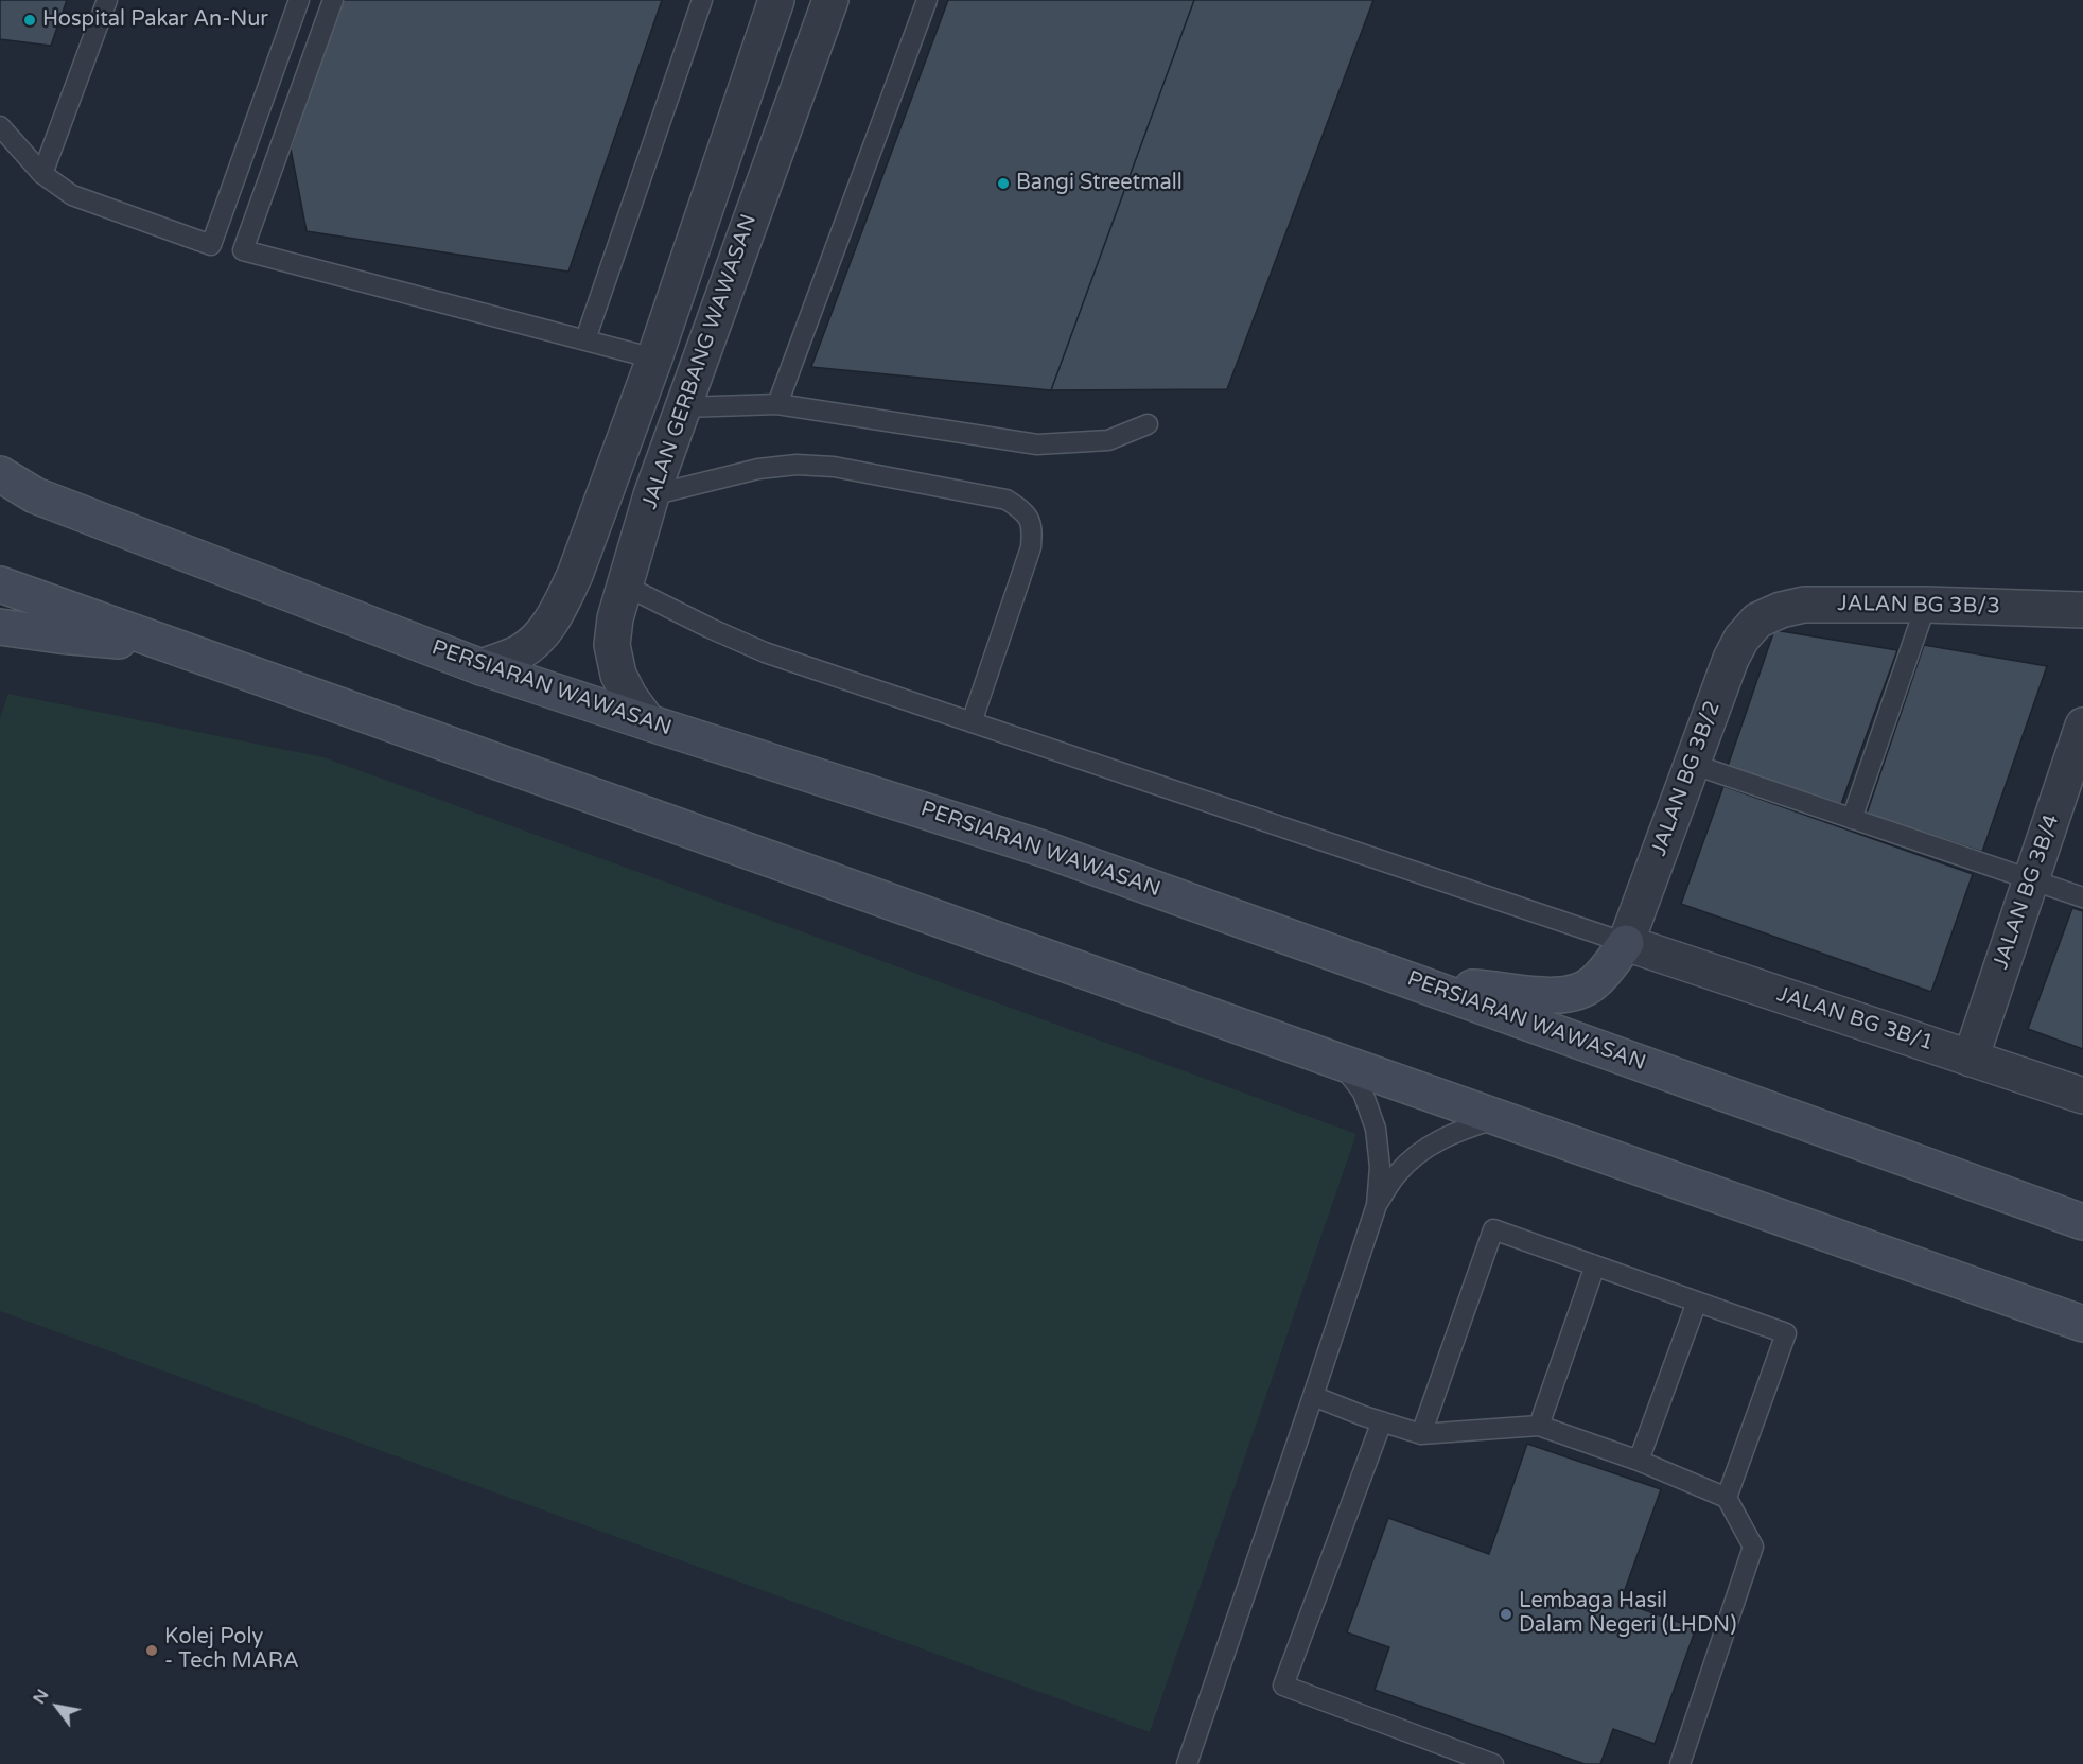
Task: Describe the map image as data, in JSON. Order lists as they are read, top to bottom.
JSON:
{
  "streets": {
    "main road": ["PERSIARAN WAWASAN"],
    "street": [
      "JALAN GERBANG WAWASAN",
      "JALAN BG 3B/3",
      "JALAN BG 3B/2",
      "JALAN BG 3B/4",
      "JALAN BG 3B/1"
    ]
  },
  "crossings": [
    ["JALAN GERBANG WAWASAN", "PERSIARAN WAWASAN"],
    ["JALAN BG 3B/3", "JALAN BG 3B/2"],
    ["JALAN BG 3B/2", "JALAN BG 3B/1"],
    ["JALAN BG 3B/4", "JALAN BG 3B/1"]
  ],
  "places": [
    "Hospital Pakar An-Nur",
    "Bangi Streetmall",
    "Lembaga Hasil Dalam Negeri (LHDN)",
    "Kolej Poly - Tech MARA"
  ],
  "north": "top left"
}
